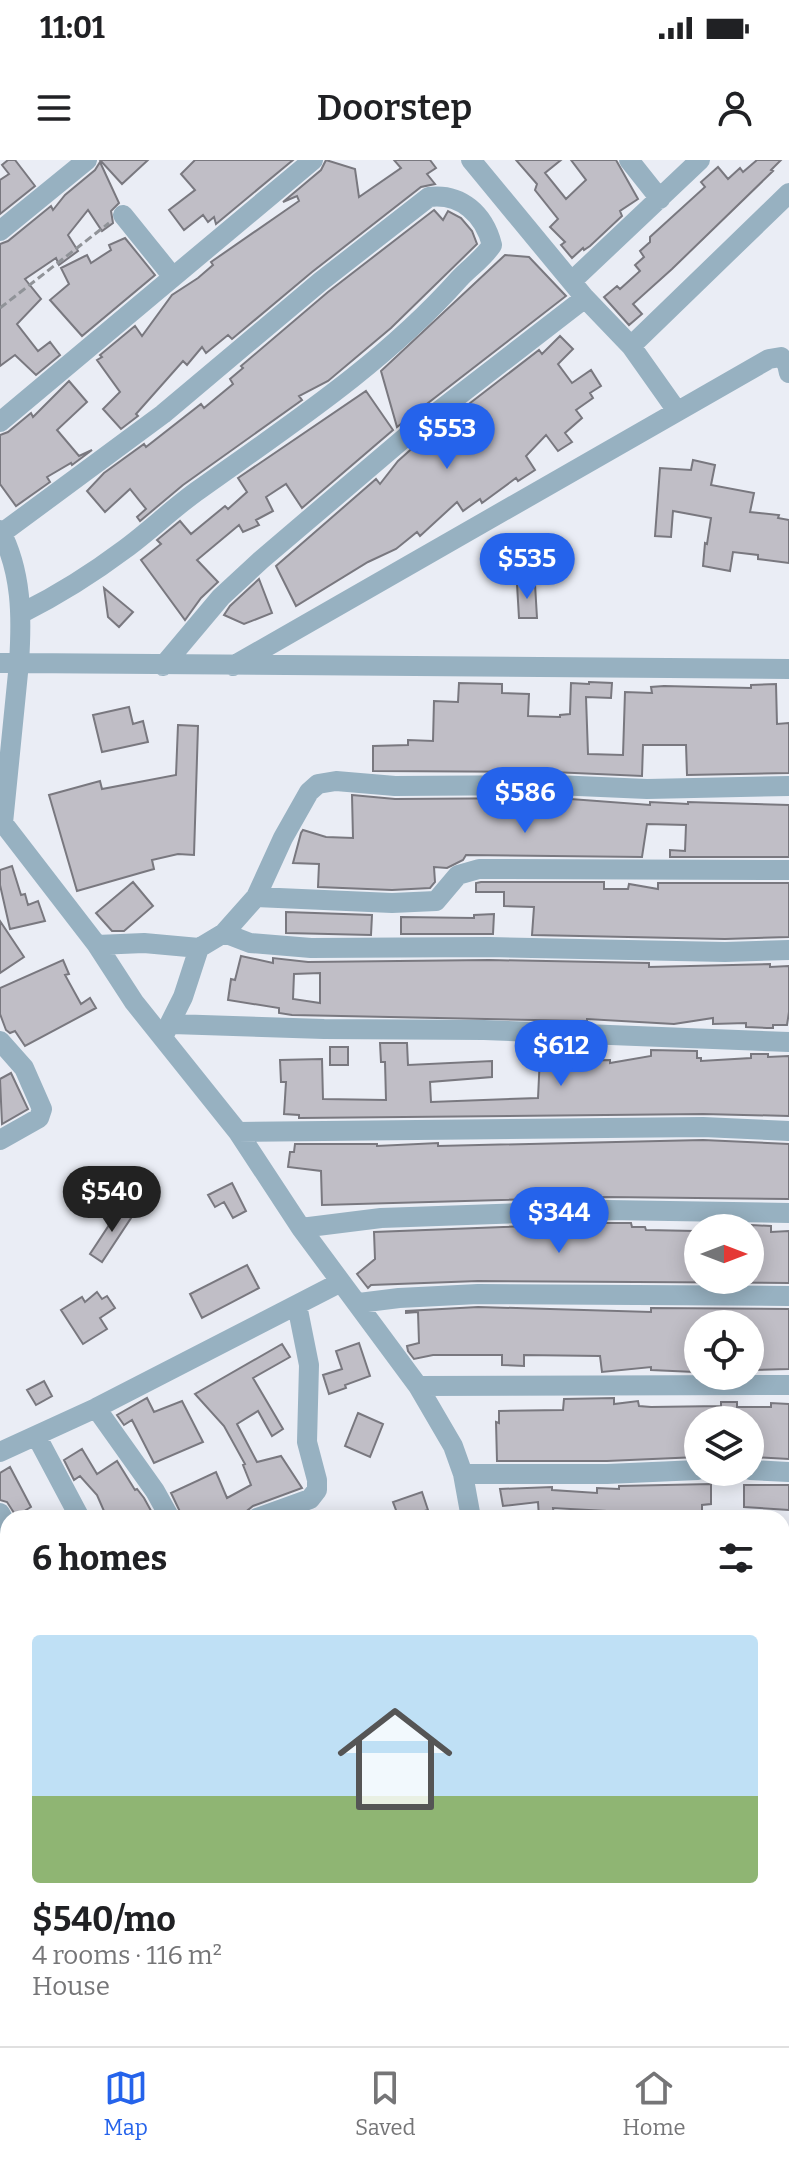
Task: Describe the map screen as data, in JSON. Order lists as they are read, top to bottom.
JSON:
{
  "north": "right",
  "page": {
    "status": "11:01",
    "header": "Doorstep",
    "price": [
      "$553",
      "$535",
      "$586",
      "$612",
      "$540",
      "$344"
    ],
    "heading": "6 homes",
    "list": [
      {
        "name": "$540/mo",
        "note": "4 rooms · 116 m² · House"
      }
    ],
    "tabs": ["Map", "Saved", "Home"]
  }
}
